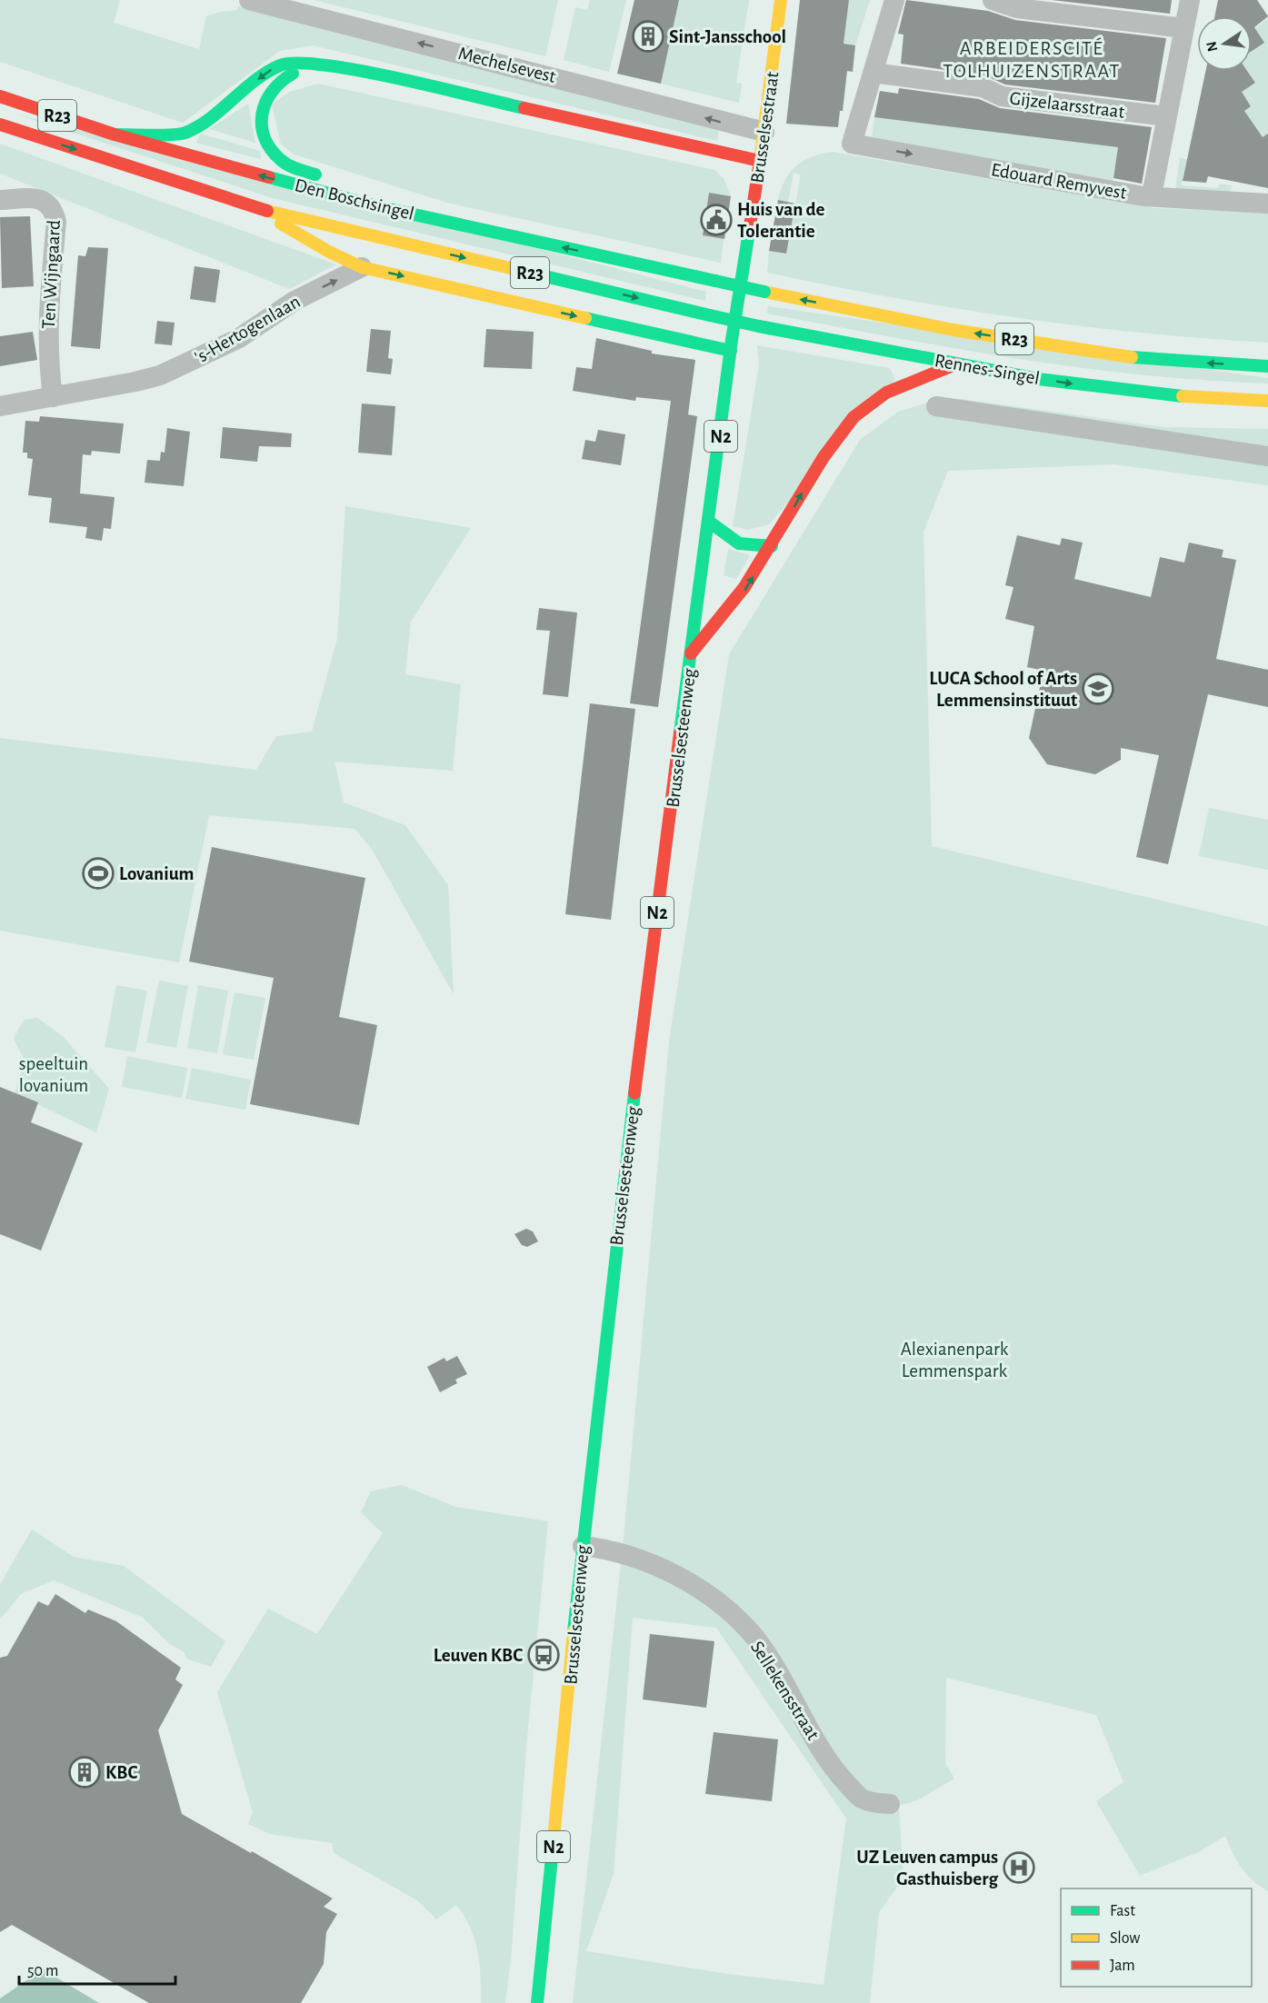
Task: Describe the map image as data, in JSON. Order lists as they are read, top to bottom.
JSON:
{
  "streets": {
    "main road": [
      "R23",
      "Brusselsestraat",
      "Den Boschsingel",
      "Rennes-Singel",
      "N2",
      "Brusselsesteenweg"
    ],
    "street": [
      "Mechelsevest",
      "Gijzelaarsstraat",
      "Edouard Remyvest",
      "Ten Wijngaard",
      "'s-Hertogenlaan",
      "Sellekensstraat"
    ]
  },
  "crossings": [
    ["Mechelsevest", "Brusselsestraat"],
    ["Gijzelaarsstraat", "Edouard Remyvest"],
    ["Brusselsestraat", "Brusselsesteenweg"],
    ["Den Boschsingel", "Rennes-Singel"],
    ["Ten Wijngaard", "'s-Hertogenlaan"],
    ["Brusselsesteenweg", "Sellekensstraat"]
  ],
  "one_way": ["Mechelsevest", "'s-Hertogenlaan"],
  "districts": ["ARBEIDERSCITÉ TOLHUIZENSTRAAT"],
  "parks": ["speeltuin lovanium", "Alexianenpark Lemmenspark"],
  "places": {
    "building": ["Sint-Jansschool", "KBC"],
    "public building": ["Huis van de Tolerantie"],
    "school or university": ["LUCA School of Arts Lemmensinstituut"],
    "sports": ["Lovanium"],
    "bus stop": ["Leuven KBC"],
    "hospital": ["UZ Leuven campus Gasthuisberg"]
  },
  "legend": ["Fast", "Slow", "Jam"],
  "scale_bar": "50 m",
  "north": "left"
}
